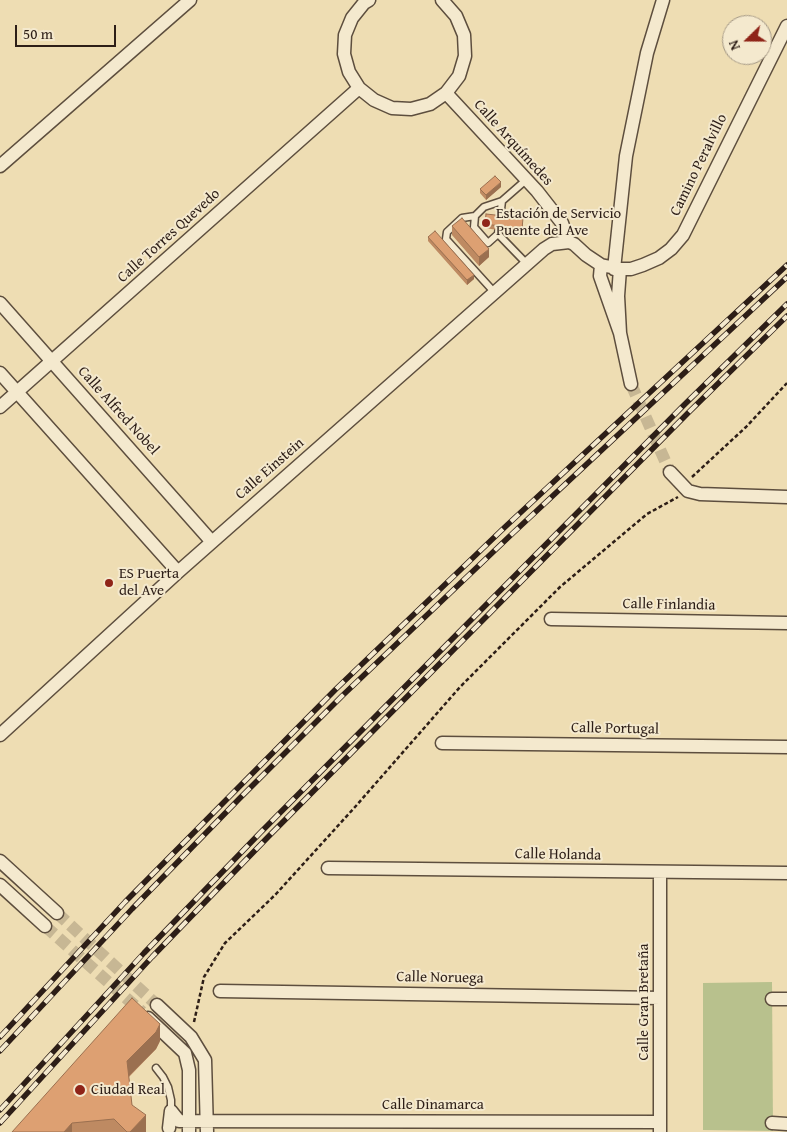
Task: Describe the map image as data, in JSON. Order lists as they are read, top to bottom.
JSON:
{
  "streets": {
    "street": [
      "Calle Arquímedes",
      "Camino Peralvillo",
      "Calle Torres Quevedo",
      "Calle Alfred Nobel",
      "Calle Einstein",
      "Calle Finlandia",
      "Calle Portugal",
      "Calle Holanda",
      "Calle Noruega",
      "Calle Gran Bretaña",
      "Calle Dinamarca"
    ]
  },
  "crossings": [
    ["Calle Arquímedes", "Camino Peralvillo"],
    ["Calle Arquímedes", "Calle Einstein"],
    ["Camino Peralvillo", "Calle Einstein"],
    ["Calle Torres Quevedo", "Calle Alfred Nobel"],
    ["Calle Alfred Nobel", "Calle Einstein"],
    ["Calle Holanda", "Calle Gran Bretaña"],
    ["Calle Noruega", "Calle Gran Bretaña"],
    ["Calle Gran Bretaña", "Calle Dinamarca"]
  ],
  "places": ["Estación de Servicio Puente del Ave", "ES Puerta del Ave", "Ciudad Real"],
  "scale_bar": "50 m",
  "north": "left"
}
